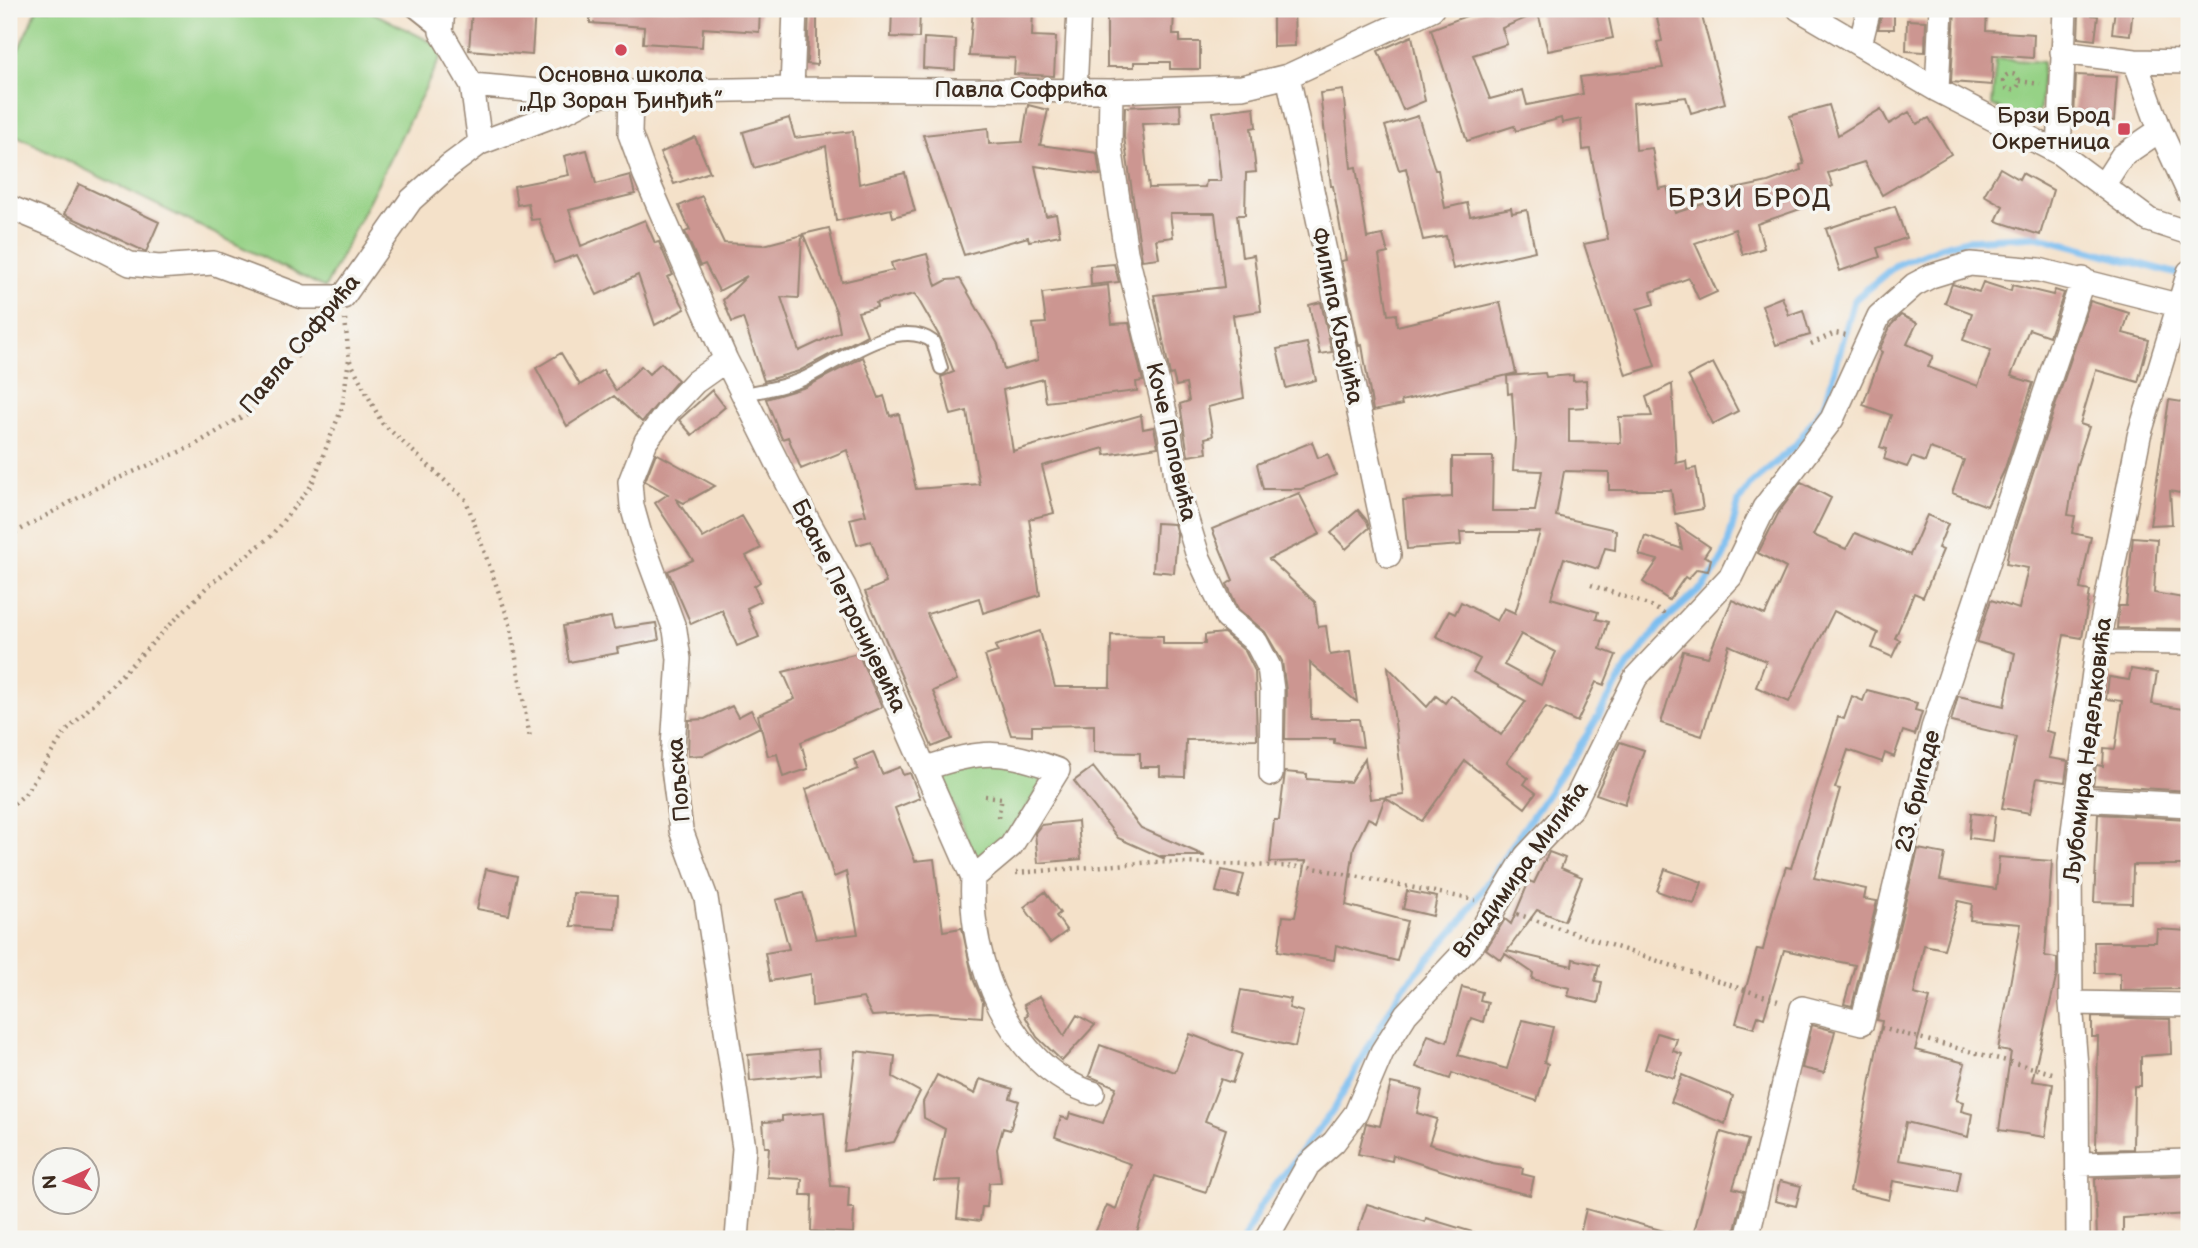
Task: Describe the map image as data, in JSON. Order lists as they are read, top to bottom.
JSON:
{
  "streets": {
    "street": [
      "Павла Софрића",
      "Филипа Кљајића",
      "Коче Поповића",
      "Бране Петронијевића",
      "Љубомира Недељковића",
      "Пољска",
      "23. бригаде",
      "Владимира Милића"
    ]
  },
  "crossings": [
    ["Павла Софрића", "Филипа Кљајића"],
    ["Павла Софрића", "Коче Поповића"],
    ["Павла Софрића", "Бране Петронијевића"],
    ["Бране Петронијевића", "Пољска"],
    ["Љубомира Недељковића", "Владимира Милића"],
    ["23. бригаде", "Владимира Милића"]
  ],
  "districts": ["БРЗИ БРОД"],
  "places": {
    "other": ["Основна школа „Др Зоран Ђинђић”"],
    "transit": ["Брзи Брод Окретница"]
  },
  "north": "left"
}
